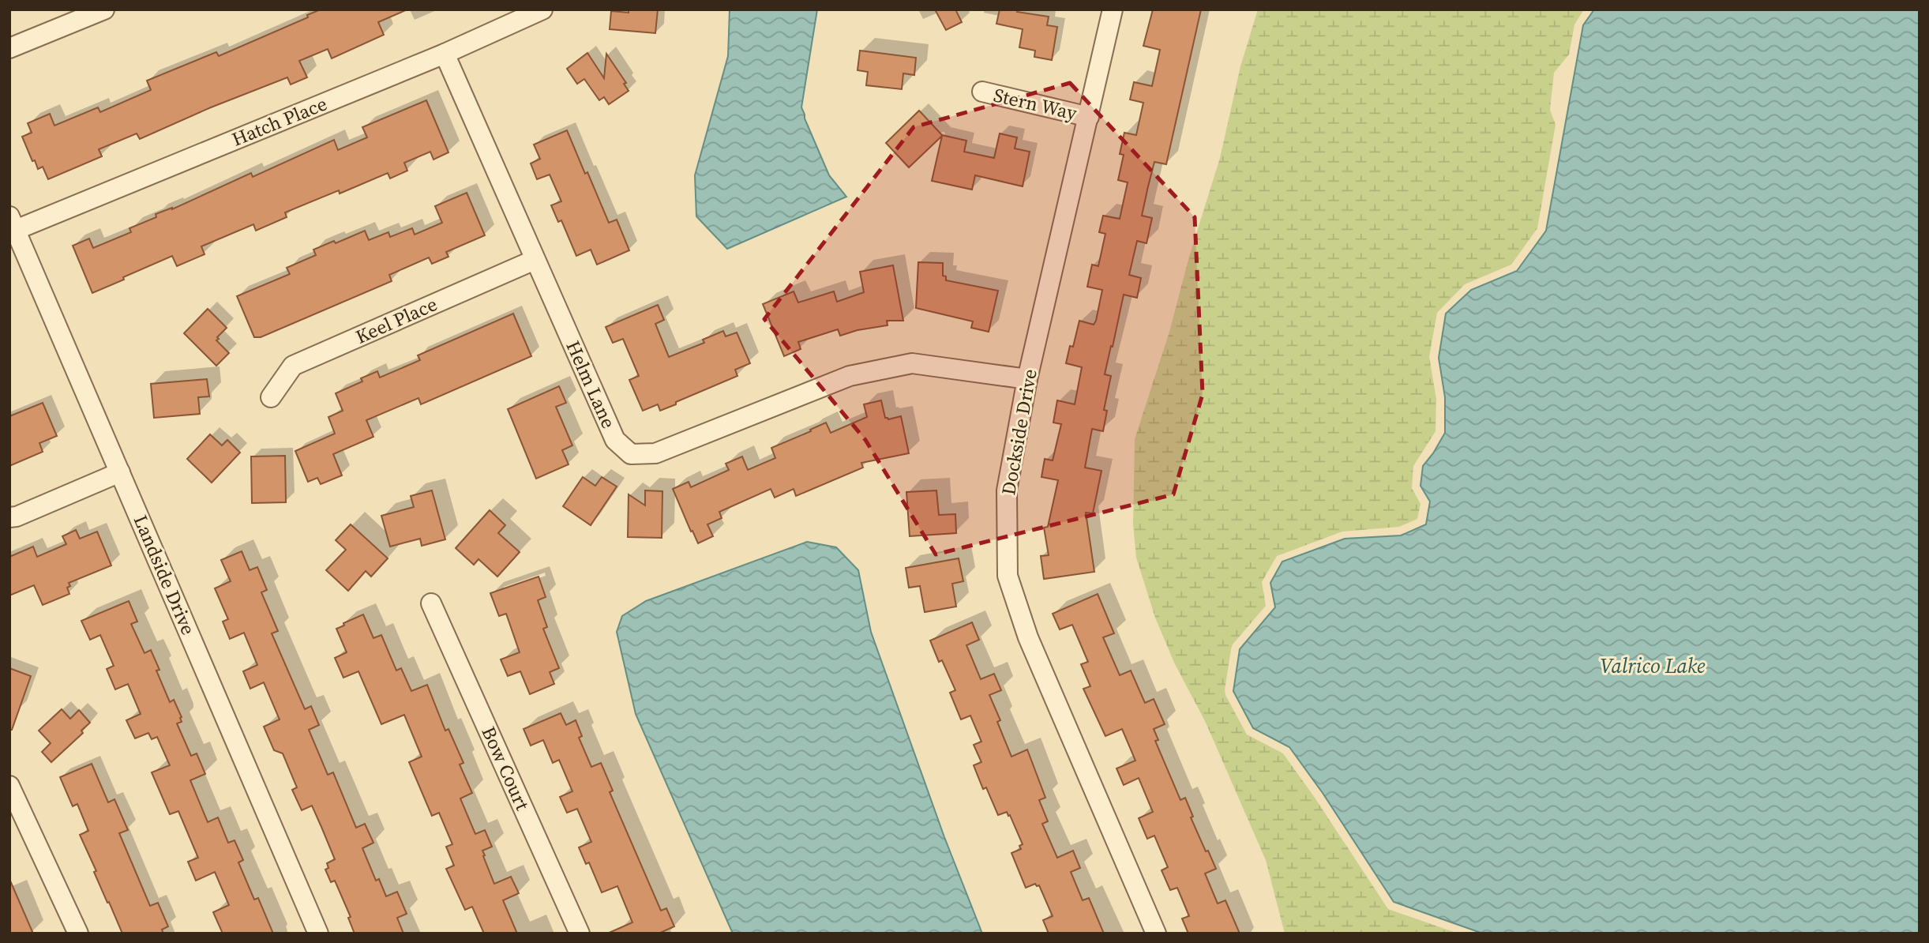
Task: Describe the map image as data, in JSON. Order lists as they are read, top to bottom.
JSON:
{
  "streets": {
    "street": [
      "Stern Way",
      "Hatch Place",
      "Keel Place",
      "Helm Lane",
      "Dockside Drive",
      "Landside Drive",
      "Bow Court"
    ]
  },
  "crossings": [
    ["Stern Way", "Dockside Drive"],
    ["Hatch Place", "Helm Lane"],
    ["Hatch Place", "Landside Drive"],
    ["Keel Place", "Helm Lane"],
    ["Helm Lane", "Dockside Drive"]
  ],
  "water": ["Valrico Lake"]
}
